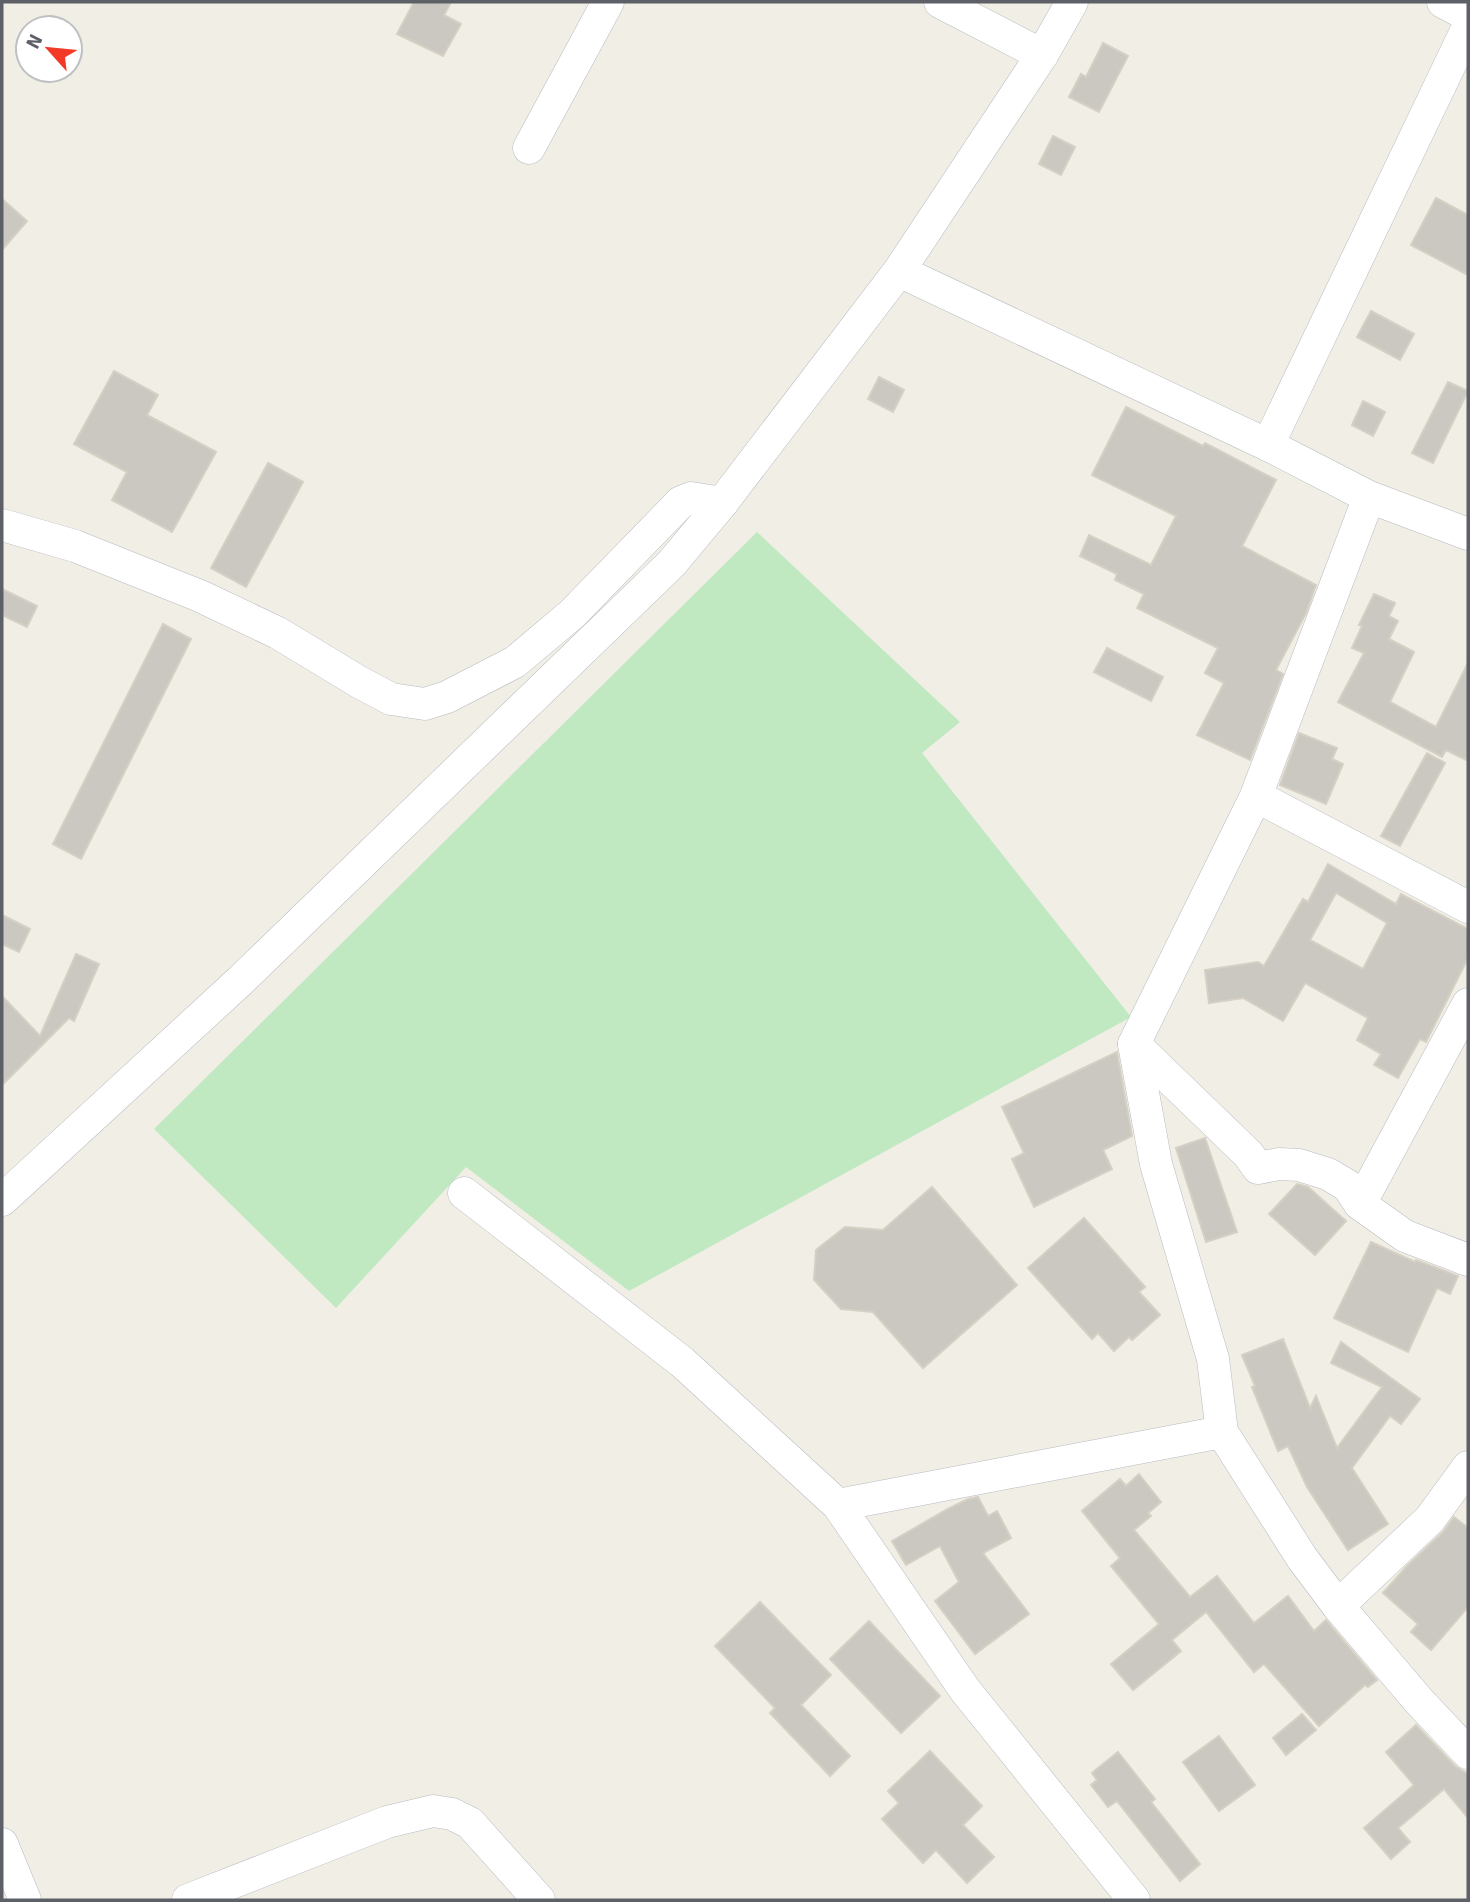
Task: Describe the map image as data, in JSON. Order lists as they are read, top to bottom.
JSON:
{
  "north": "top left"
}
